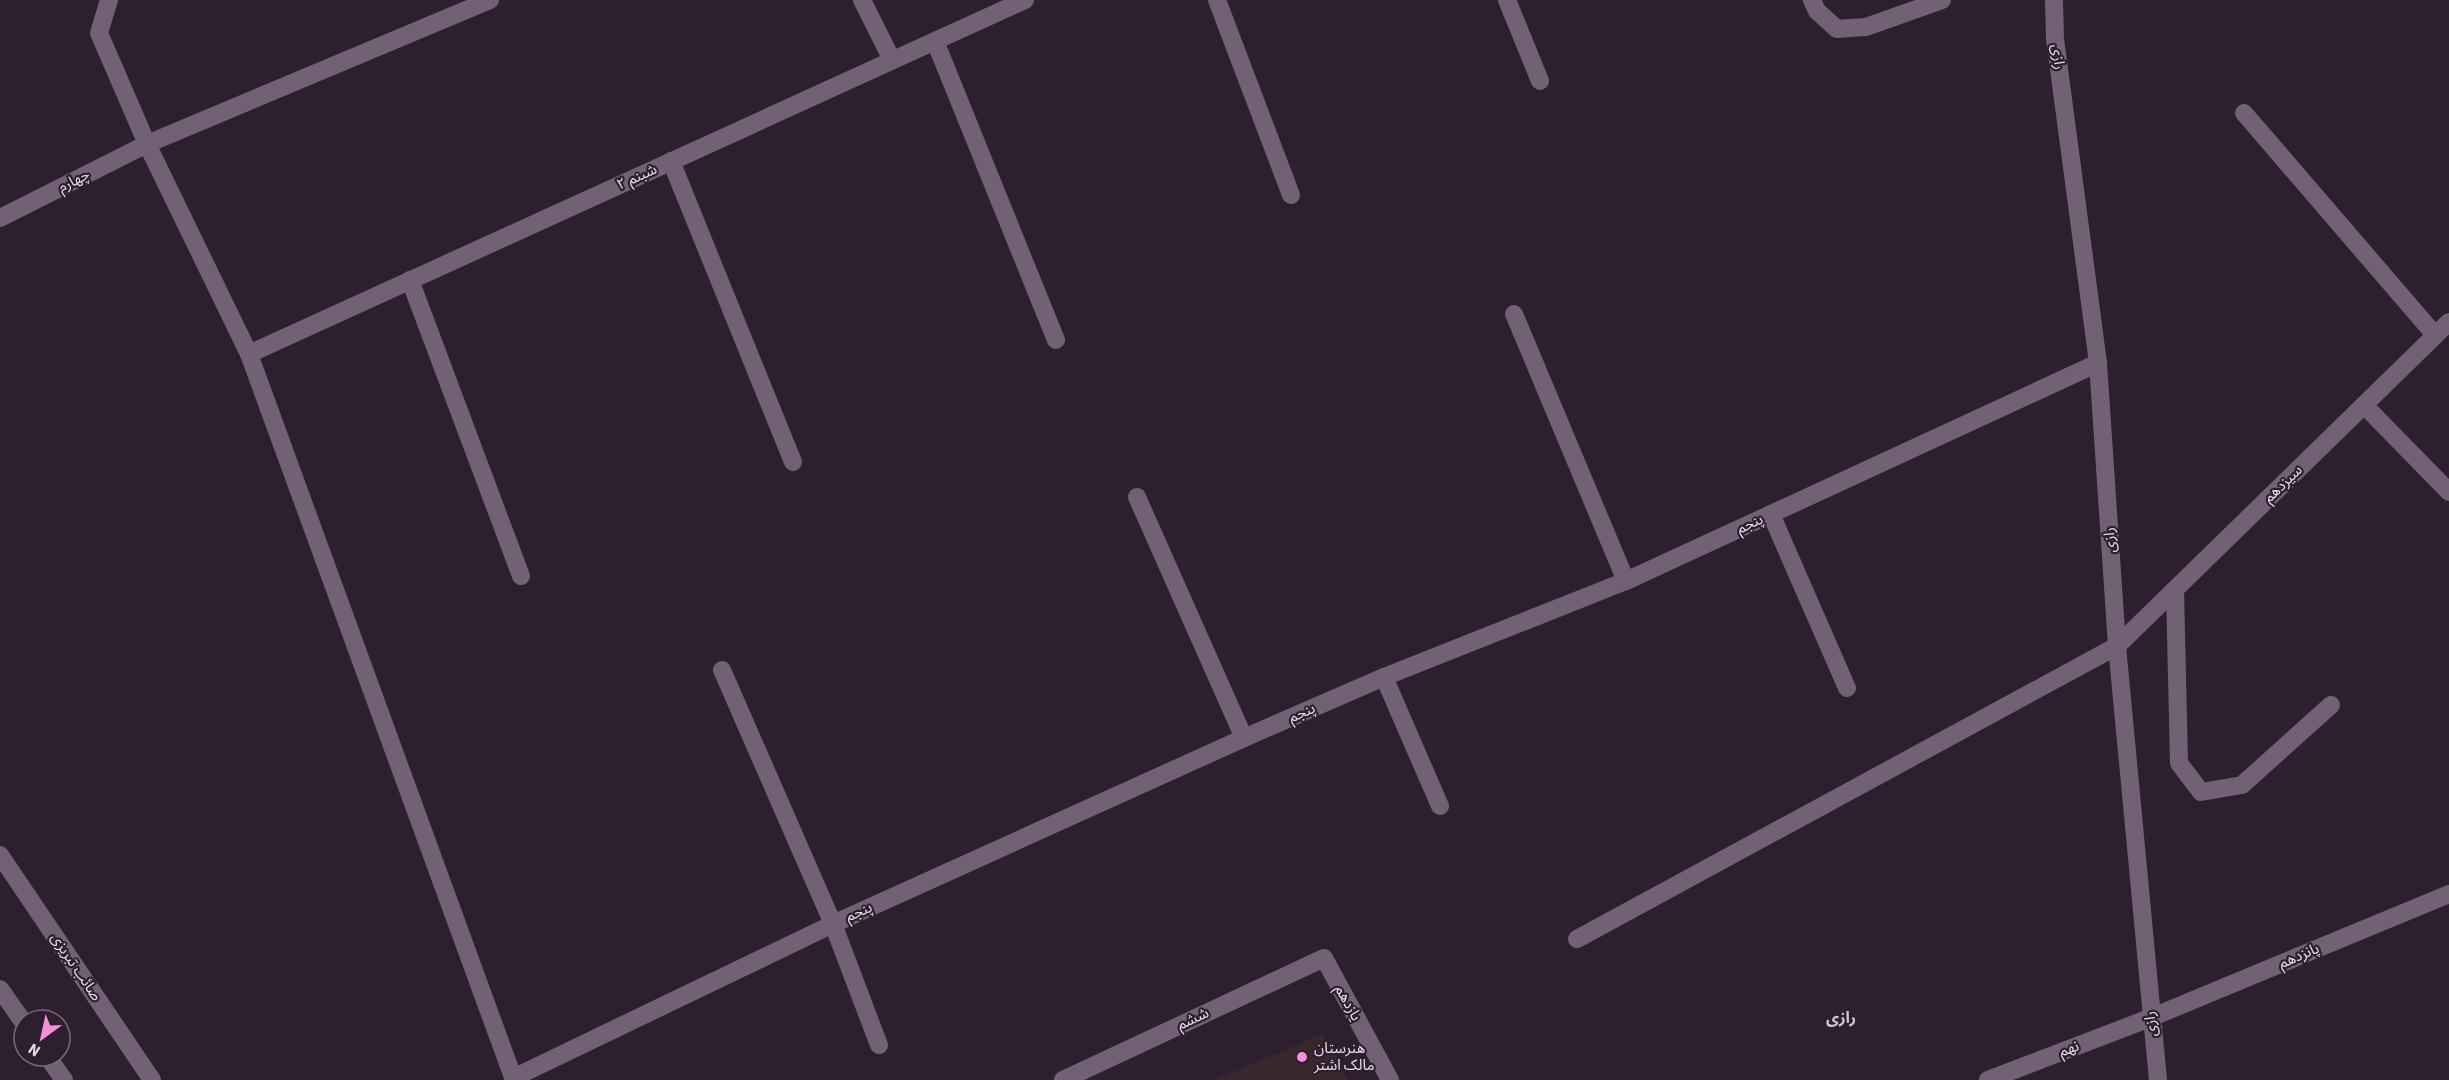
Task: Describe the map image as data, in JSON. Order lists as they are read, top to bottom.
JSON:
{
  "streets": {
    "street": [
      "رازی",
      "شبنم ۲",
      "چهارم",
      "سیزدهم",
      "پنجم",
      "پانزدهم",
      "صائب تبریزی",
      "یازدهم",
      "ششم",
      "نهم"
    ]
  },
  "crossings": [
    ["رازی", "سیزدهم"],
    ["رازی", "پنجم"],
    ["رازی", "پانزدهم"],
    ["رازی", "نهم"],
    ["پانزدهم", "نهم"],
    ["یازدهم", "ششم"]
  ],
  "districts": ["رازی"],
  "places": ["هنرستان مالک اشتر"],
  "north": "bottom left"
}
